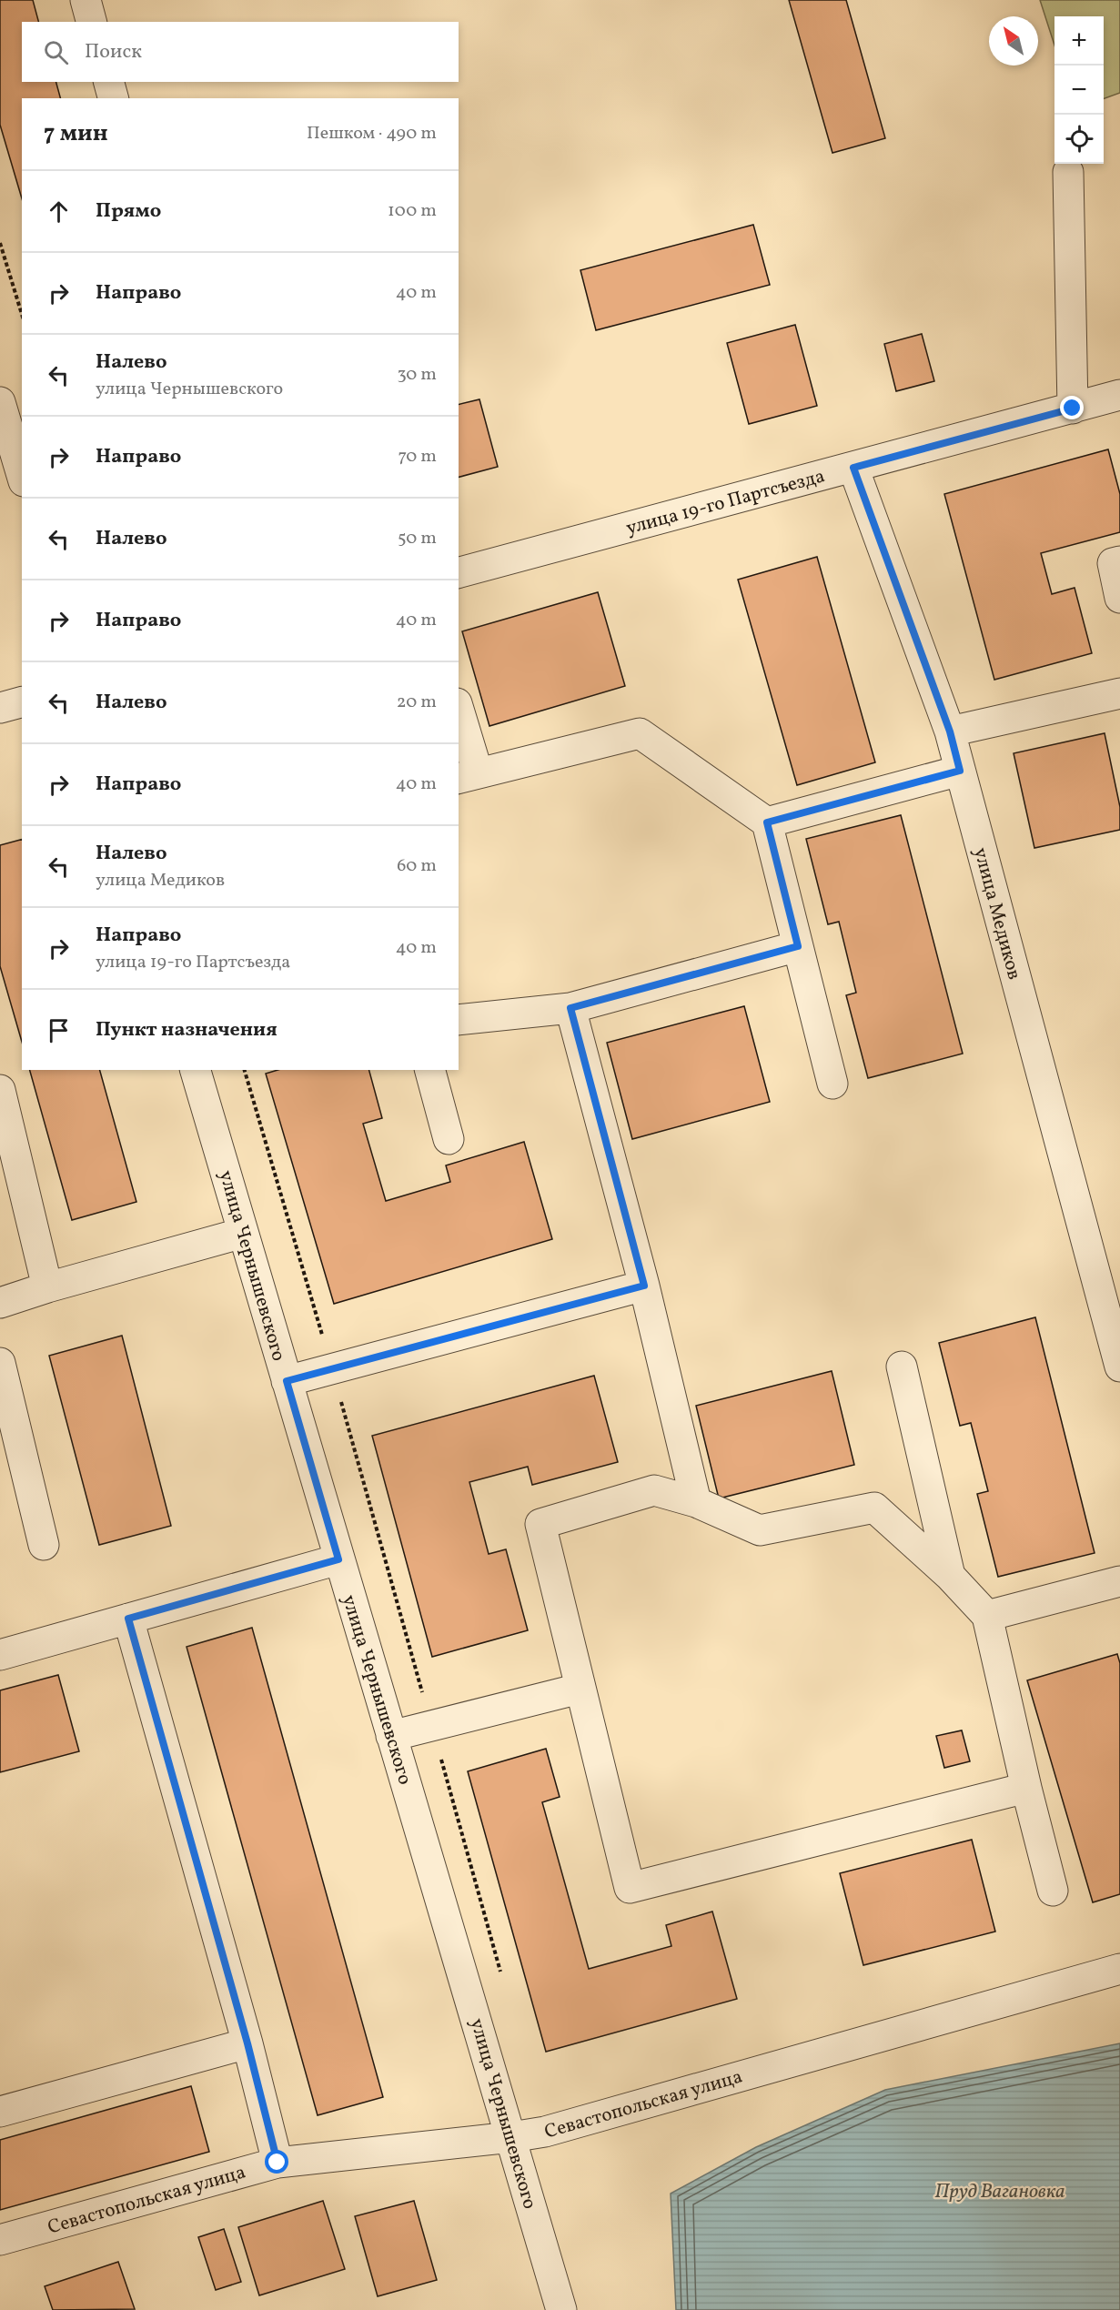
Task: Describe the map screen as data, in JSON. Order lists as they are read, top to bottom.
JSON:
{
  "streets": {
    "street": [
      "улица 19-го Партсъезда",
      "улица Медиков",
      "улица Чернышевского",
      "Севастопольская улица"
    ]
  },
  "crossings": [
    ["улица 19-го Партсъезда", "улица Медиков"],
    ["улица Чернышевского", "Севастопольская улица"]
  ],
  "water": ["Пруд Вагановка"],
  "north": "top left",
  "page": {
    "map_buttons": ["+", "−"],
    "search": "Поиск",
    "heading": ["7 мин", "Пешком · 490 m"],
    "list": [
      ["Прямо", "100 m"],
      ["Направо", "40 m"],
      ["Налево", "улица Чернышевского", "30 m"],
      ["Направо", "70 m"],
      ["Налево", "50 m"],
      ["Направо", "40 m"],
      ["Налево", "20 m"],
      ["Направо", "40 m"],
      ["Налево", "улица Медиков", "60 m"],
      ["Направо", "улица 19-го Партсъезда", "40 m"],
      "Пункт назначения"
    ]
  }
}
